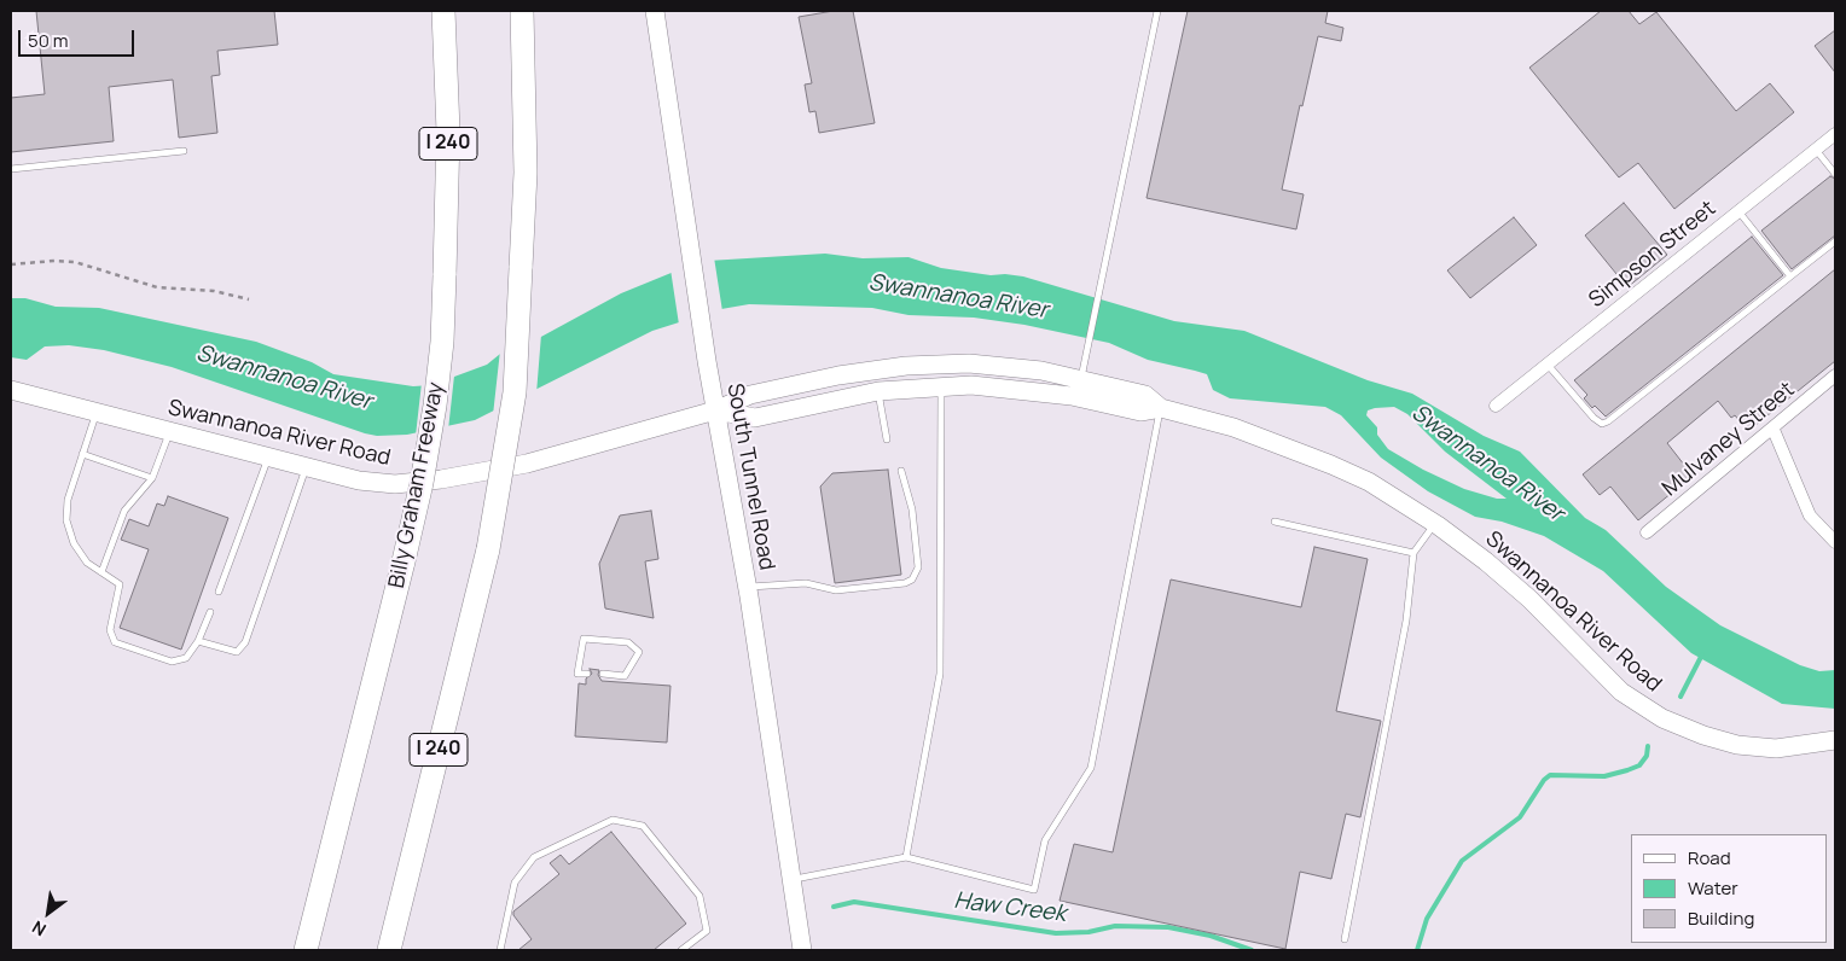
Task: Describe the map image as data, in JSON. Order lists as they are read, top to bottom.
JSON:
{
  "streets": {
    "highway": ["I 240", "Billy Graham Freeway"],
    "main road": ["Swannanoa River Road", "South Tunnel Road"],
    "street": ["Simpson Street", "Mulvaney Street"]
  },
  "crossings": [
    ["Swannanoa River Road", "South Tunnel Road"]
  ],
  "water": ["Swannanoa River", "Haw Creek"],
  "legend": ["Road", "Water", "Building"],
  "scale_bar": "50 m",
  "north": "bottom left"
}
